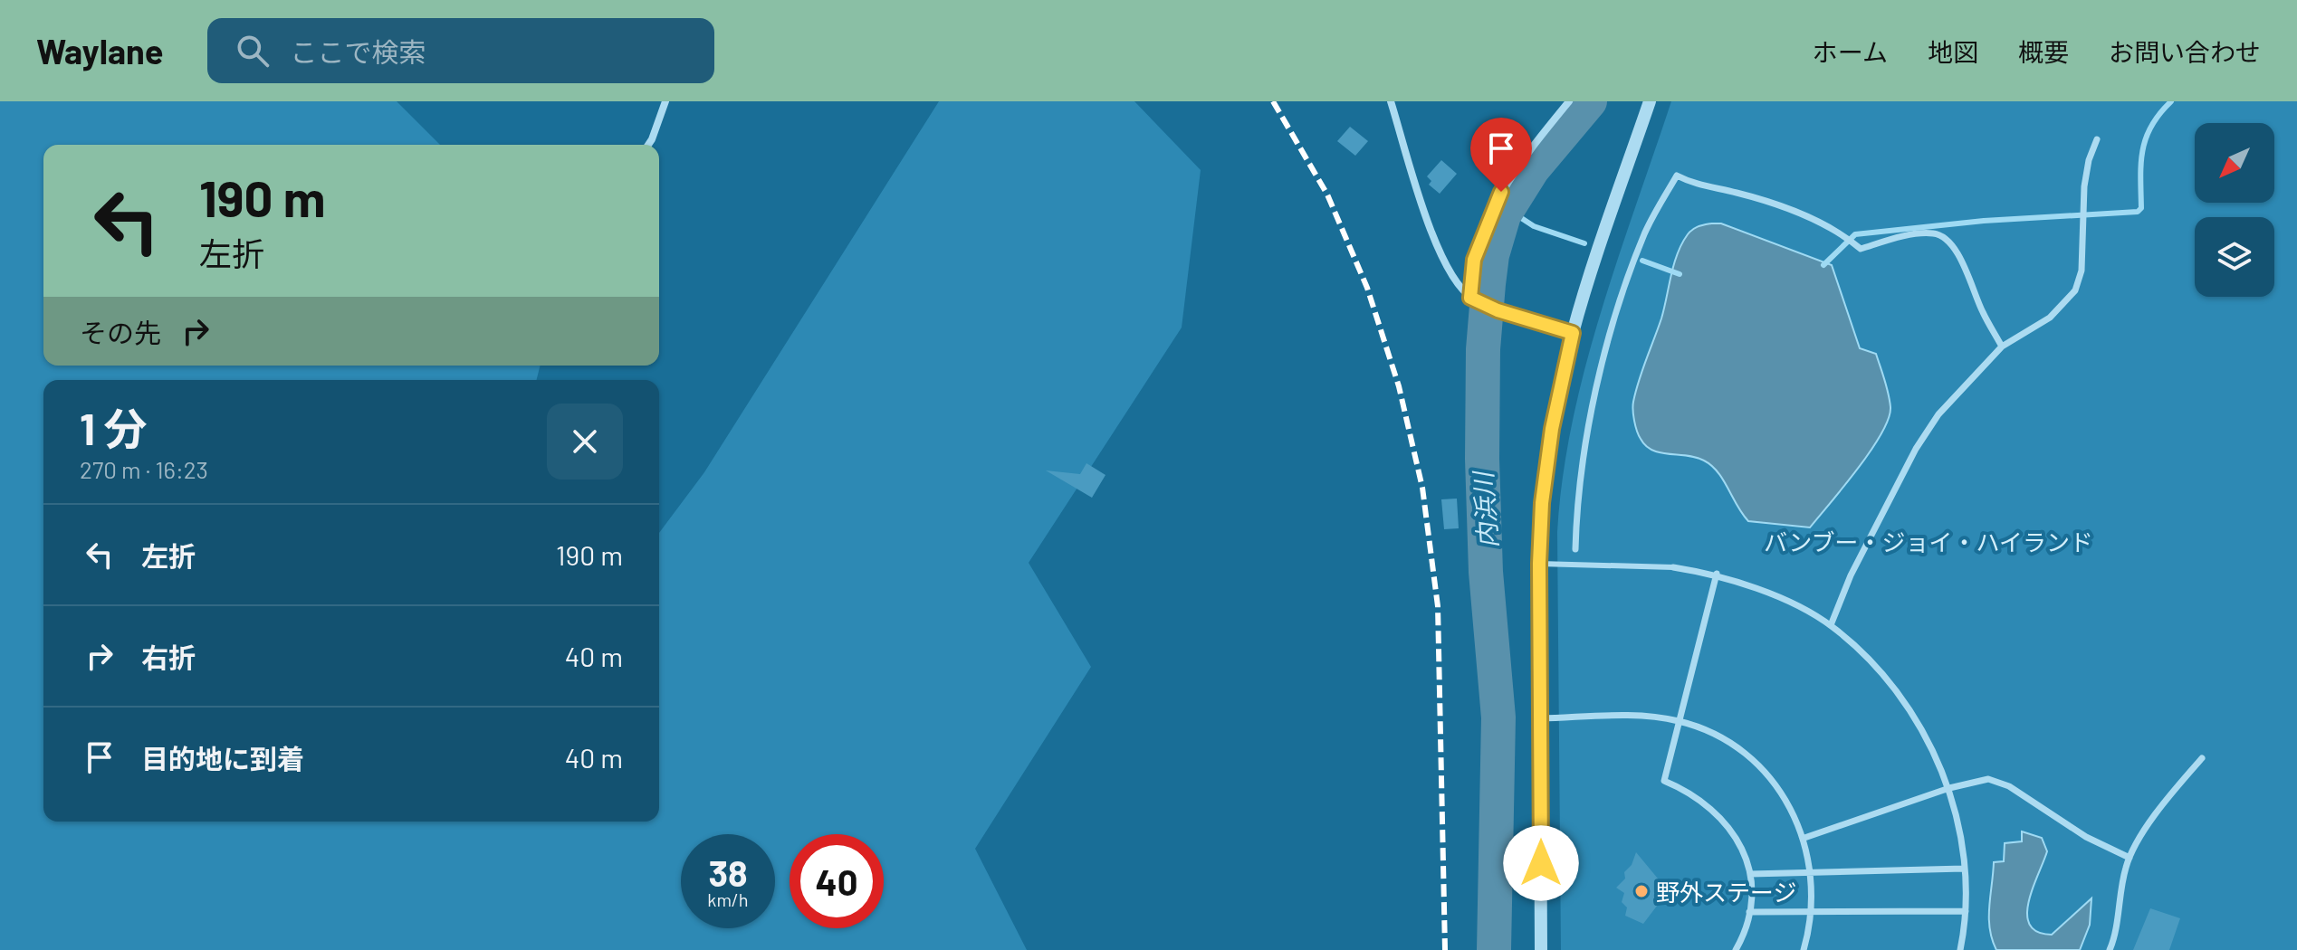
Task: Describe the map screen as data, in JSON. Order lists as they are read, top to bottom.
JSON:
{
  "water": ["内浜川"],
  "parks": ["バンブー・ジョイ・ハイランド"],
  "places": ["野外ステージ"],
  "north": "bottom left",
  "page": {
    "header": "Waylane",
    "search": "ここで検索",
    "nav": [
      "ホーム",
      "地図",
      "概要",
      "お問い合わせ"
    ],
    "turn": ["190 m", "左折"],
    "then": "その先",
    "heading": ["1 分", "270 m · 16:23"],
    "list": [
      {
        "name": "左折",
        "value": "190 m"
      },
      {
        "name": "右折",
        "value": "40 m"
      },
      {
        "name": "目的地に到着",
        "value": "40 m"
      }
    ],
    "speed": "38 km/h",
    "limit": "40"
  }
}
